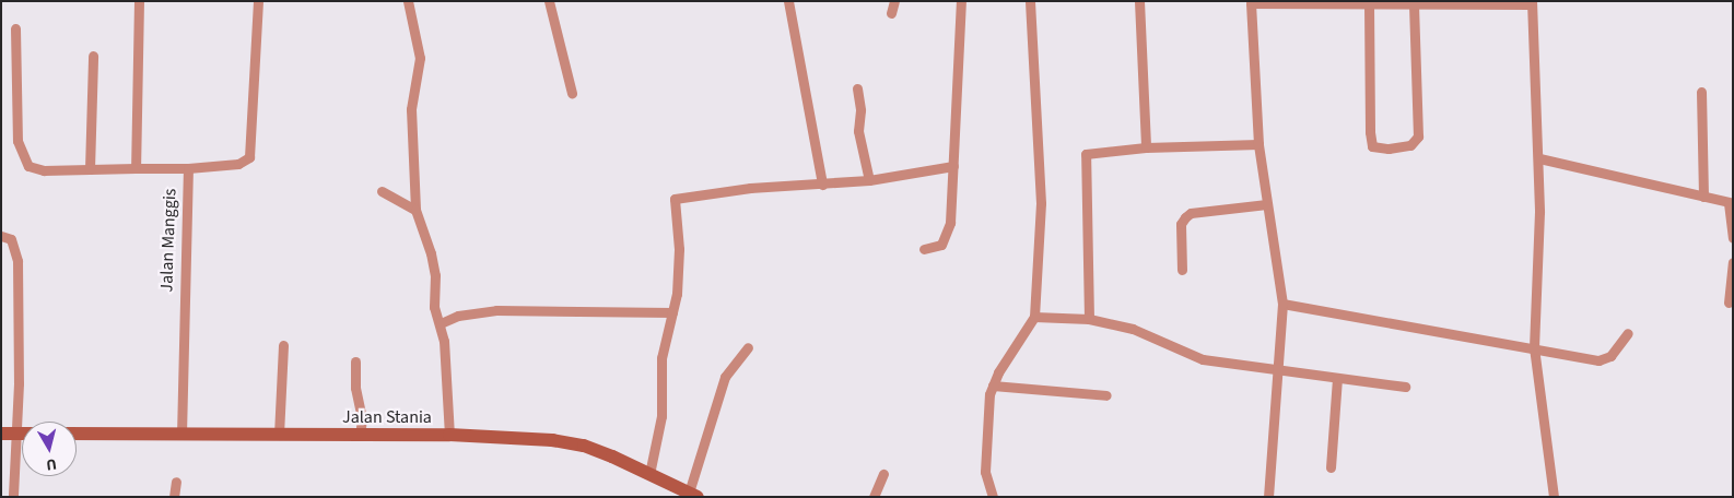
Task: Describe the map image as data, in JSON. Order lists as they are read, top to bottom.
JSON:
{
  "streets": {
    "street": ["Jalan Manggis", "Jalan Stania"]
  },
  "crossings": [
    ["Jalan Manggis", "Jalan Stania"]
  ],
  "north": "bottom"
}
